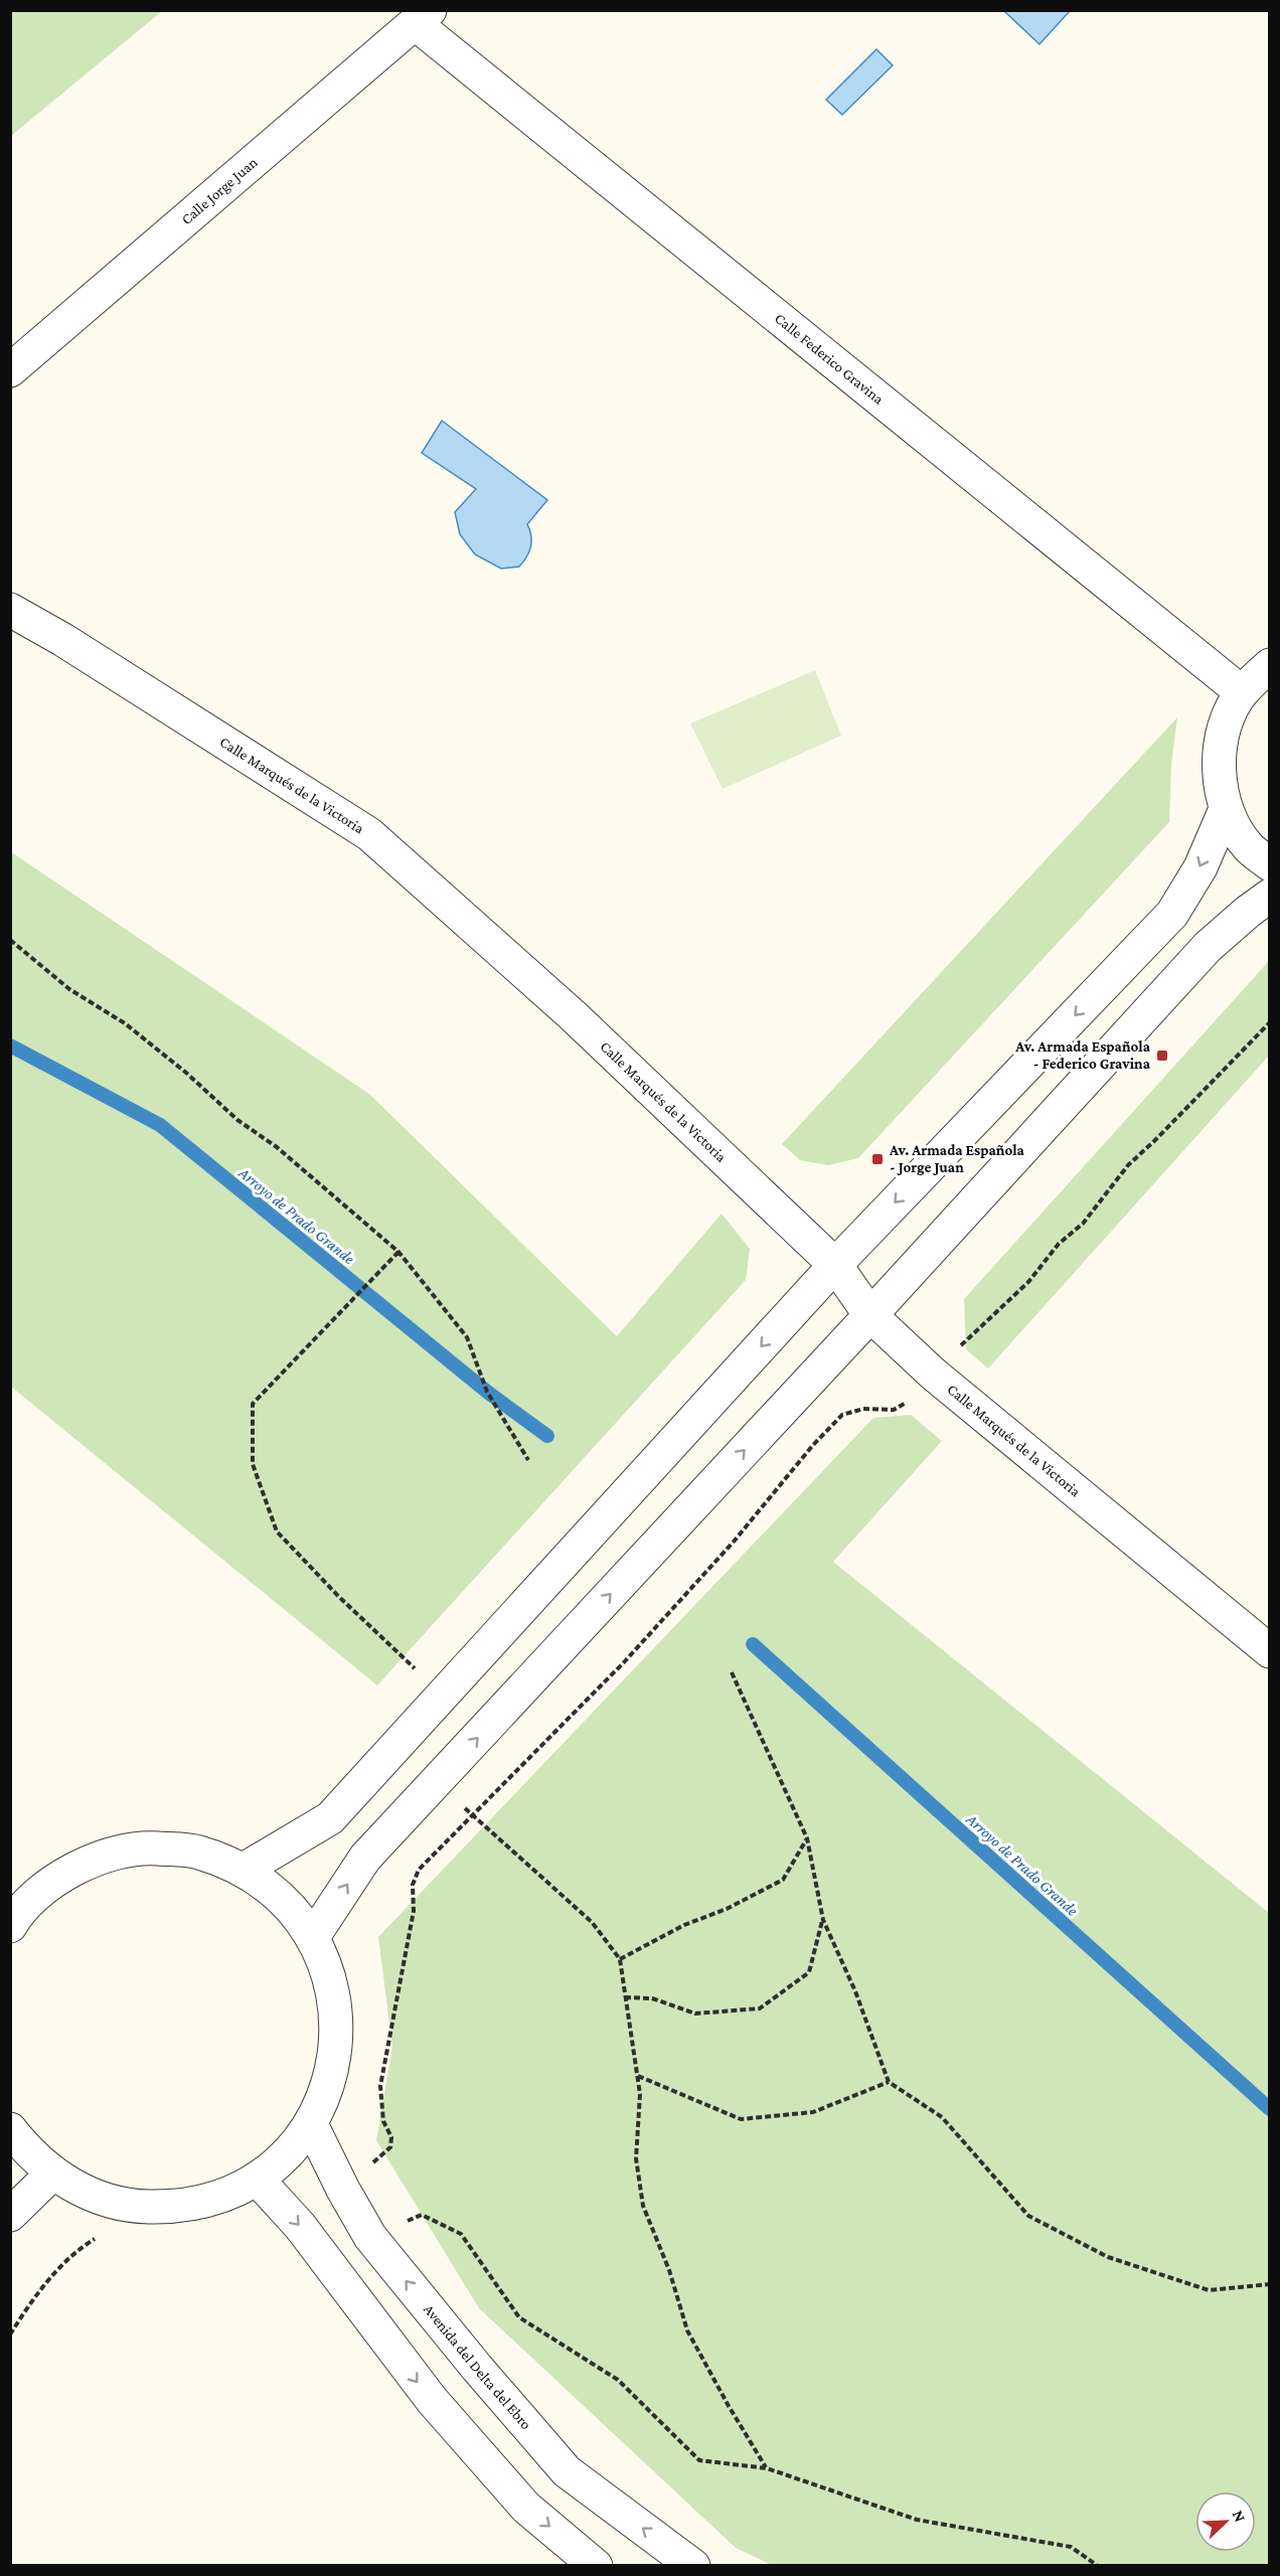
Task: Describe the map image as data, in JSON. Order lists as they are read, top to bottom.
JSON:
{
  "streets": {
    "street": [
      "Calle Jorge Juan",
      "Calle Federico Gravina",
      "Calle Marqués de la Victoria",
      "Avenida del Delta del Ebro"
    ]
  },
  "crossings": [
    ["Calle Jorge Juan", "Calle Federico Gravina"]
  ],
  "water": ["Arroyo de Prado Grande"],
  "places": {
    "transit": ["Av. Armada Española - Federico Gravina", "Av. Armada Española - Jorge Juan"]
  },
  "north": "top right"
}
